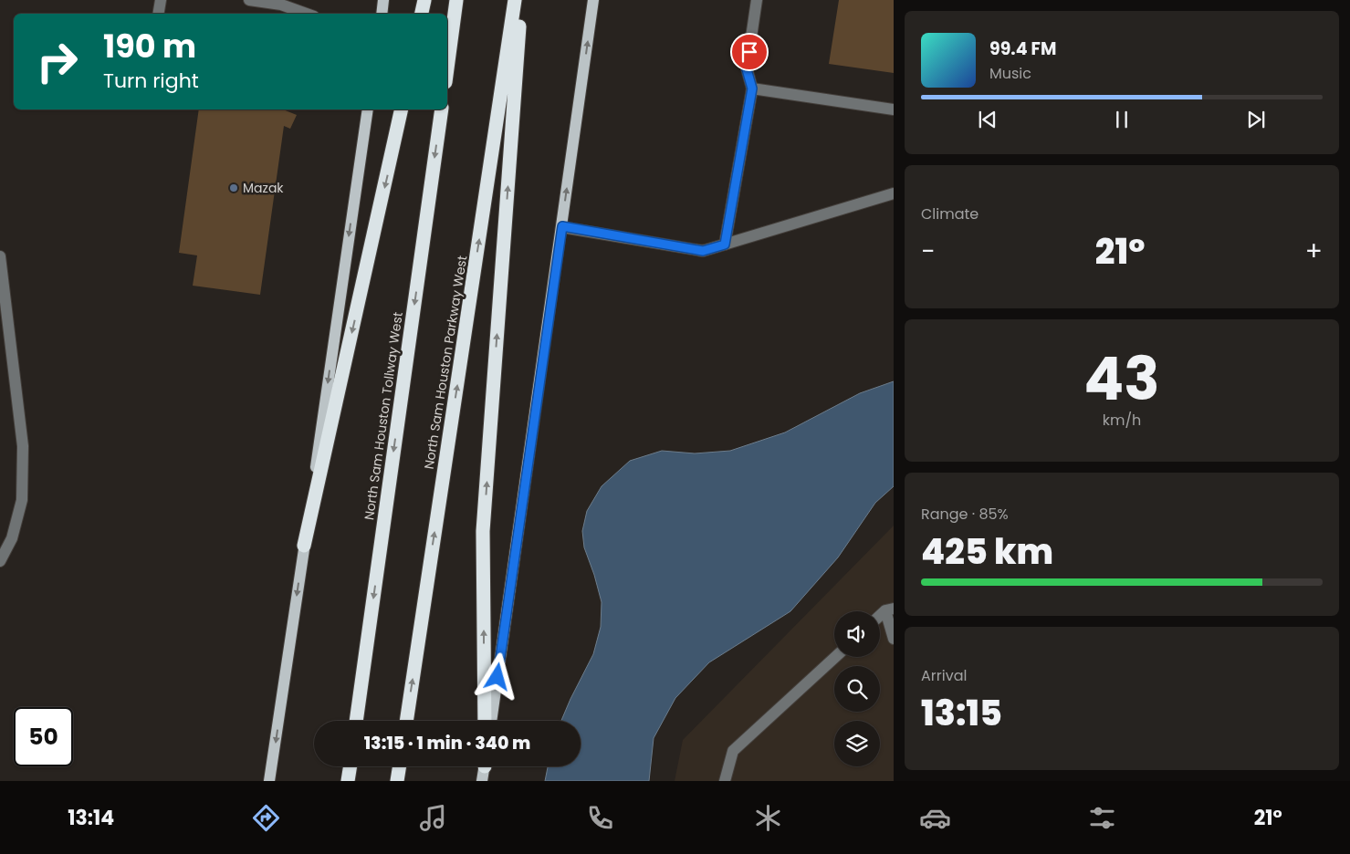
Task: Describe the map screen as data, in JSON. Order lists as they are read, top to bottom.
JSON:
{
  "streets": {
    "highway": ["North Sam Houston Parkway West", "North Sam Houston Tollway West"]
  },
  "places": ["Mazak"],
  "page": {
    "turn": ["190 m", "Turn right"],
    "song": ["99.4 FM", "Music"],
    "tile": [
      "Climate",
      ["43", "km/h"],
      ["Range · 85%", "425 km"],
      ["Arrival", "13:15"]
    ],
    "heat": ["−", "21°", "+"],
    "limit": "50",
    "trip": "13:15 · 1 min · 340 m",
    "tabs": ["13:14", "21°"]
  }
}
